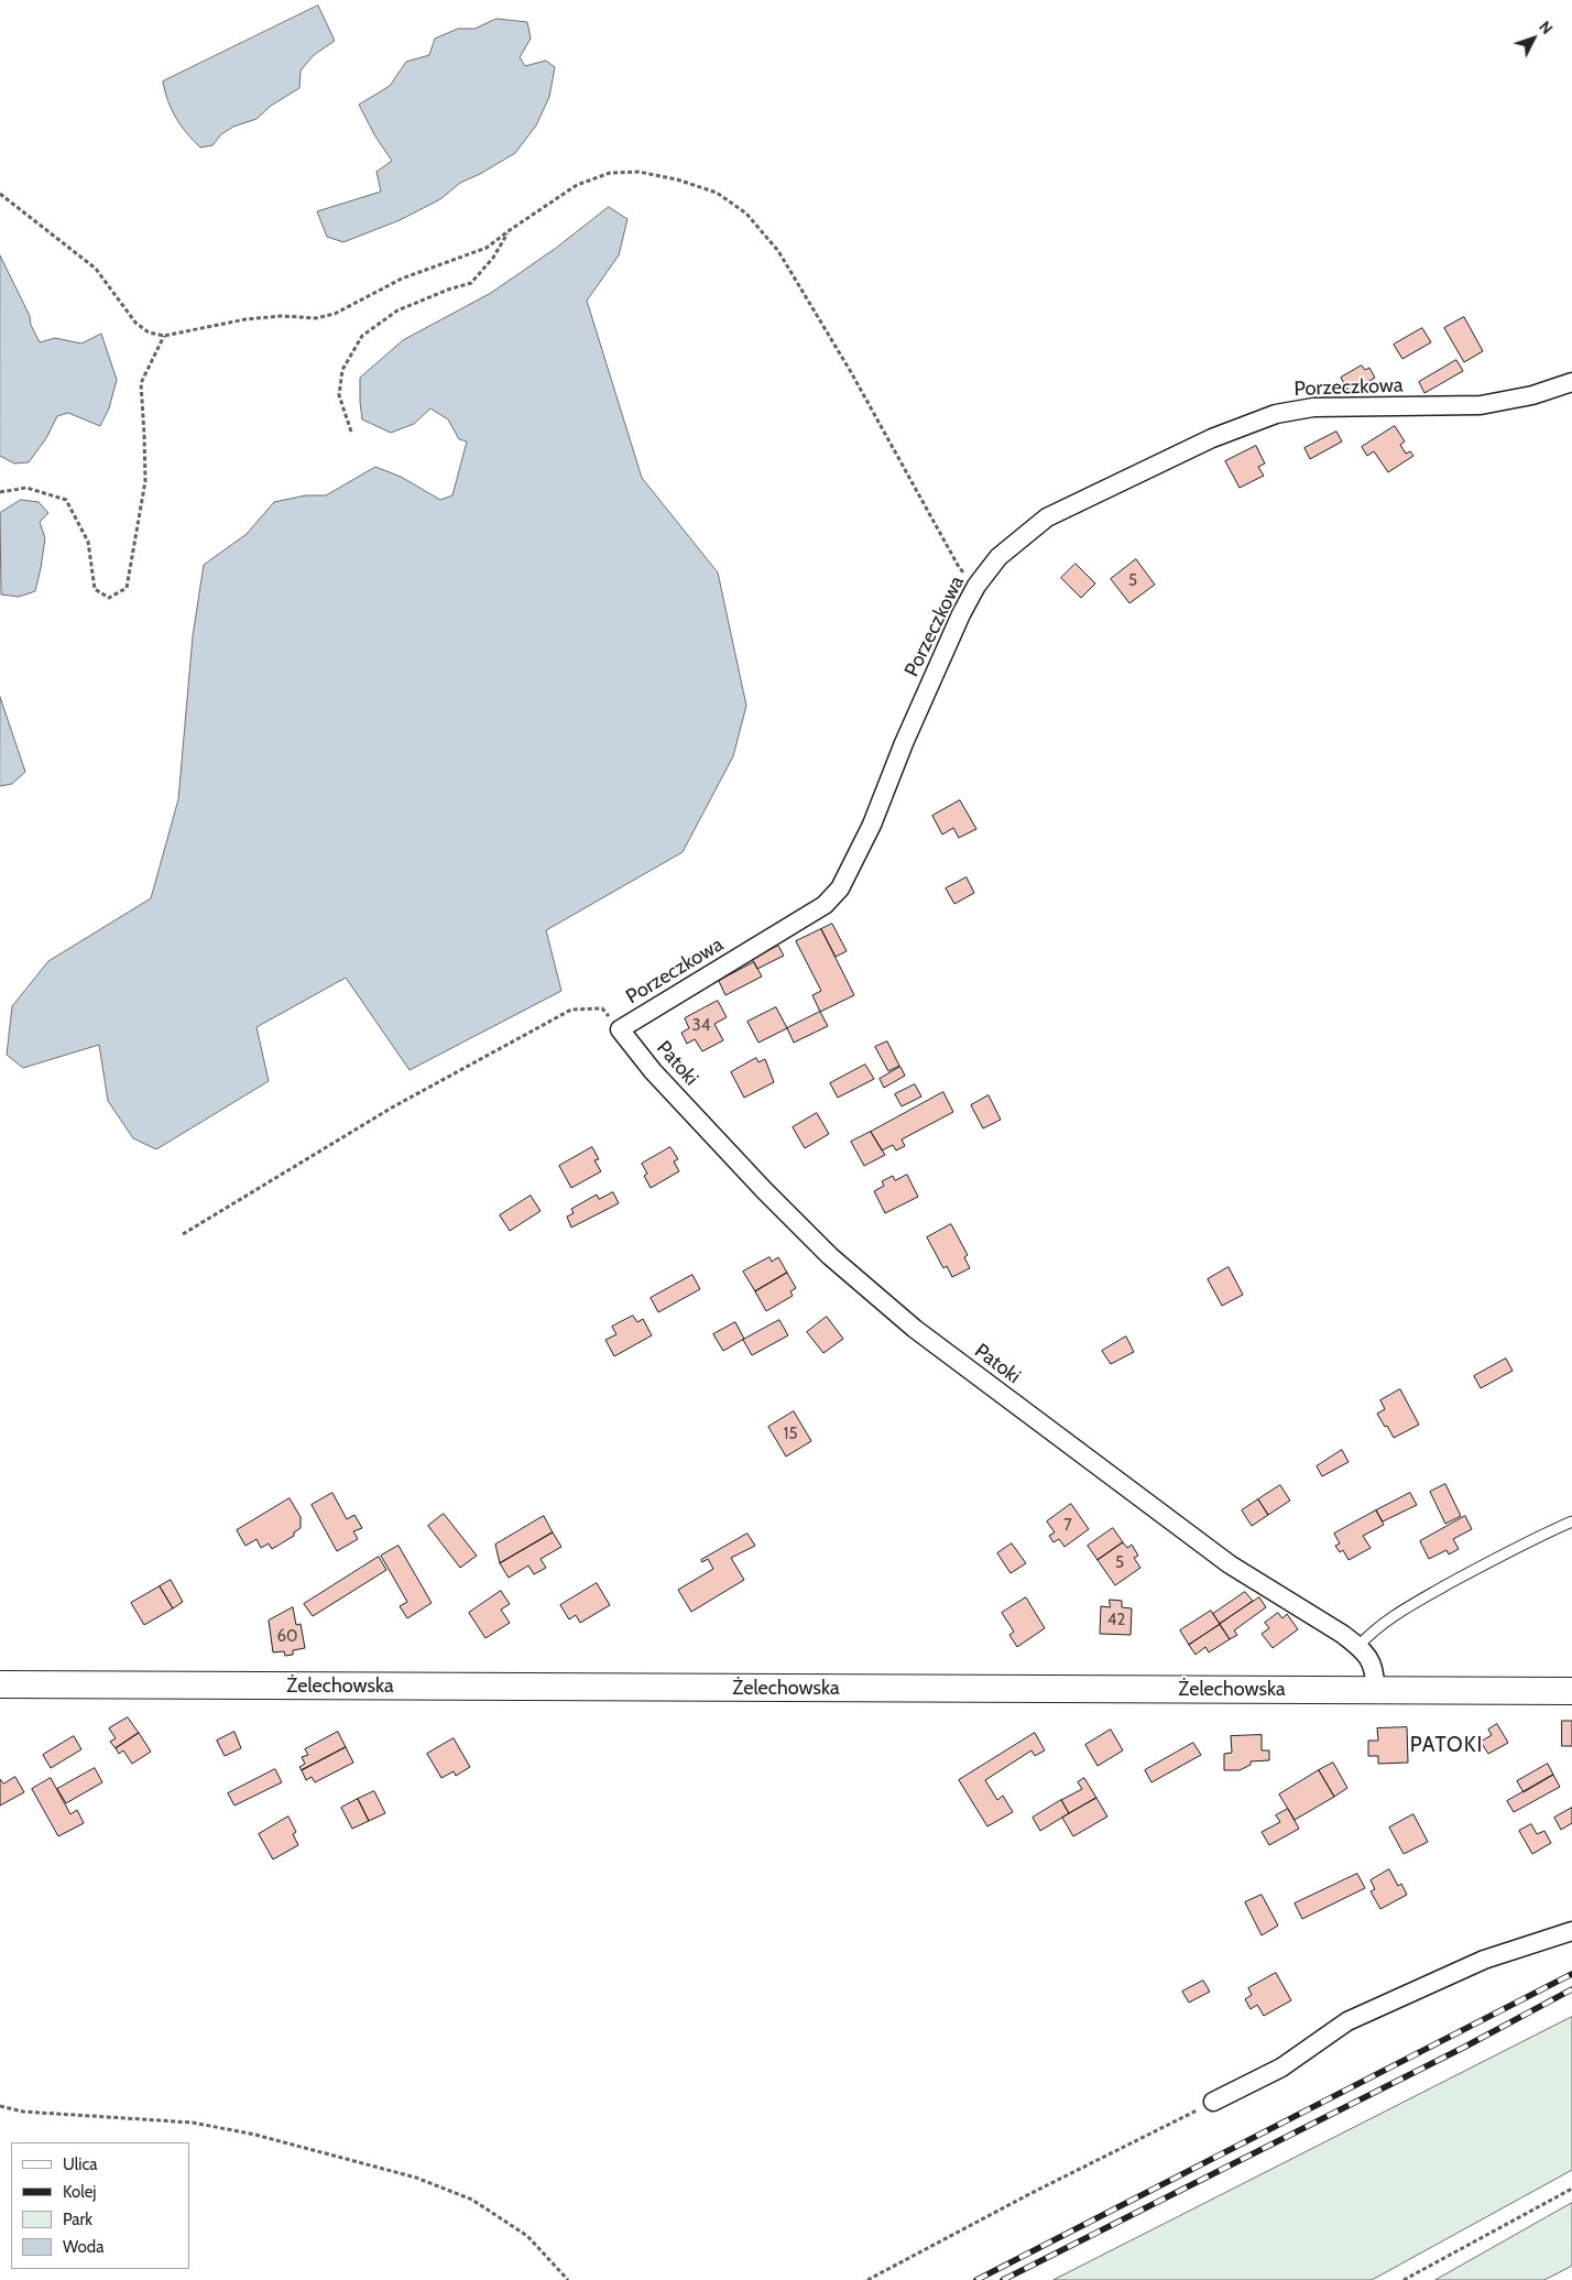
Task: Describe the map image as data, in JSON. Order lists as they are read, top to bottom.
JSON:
{
  "streets": {
    "main road": ["Żelechowska"],
    "street": ["Porzeczkowa", "Patoki"]
  },
  "crossings": [
    ["Porzeczkowa", "Patoki"],
    ["Patoki", "Żelechowska"]
  ],
  "districts": ["PATOKI"],
  "house_numbers": [
    "5",
    "34",
    "15",
    "7",
    "5",
    "42",
    "60"
  ],
  "legend": [
    "Ulica",
    "Kolej",
    "Park",
    "Woda"
  ],
  "north": "top right"
}
